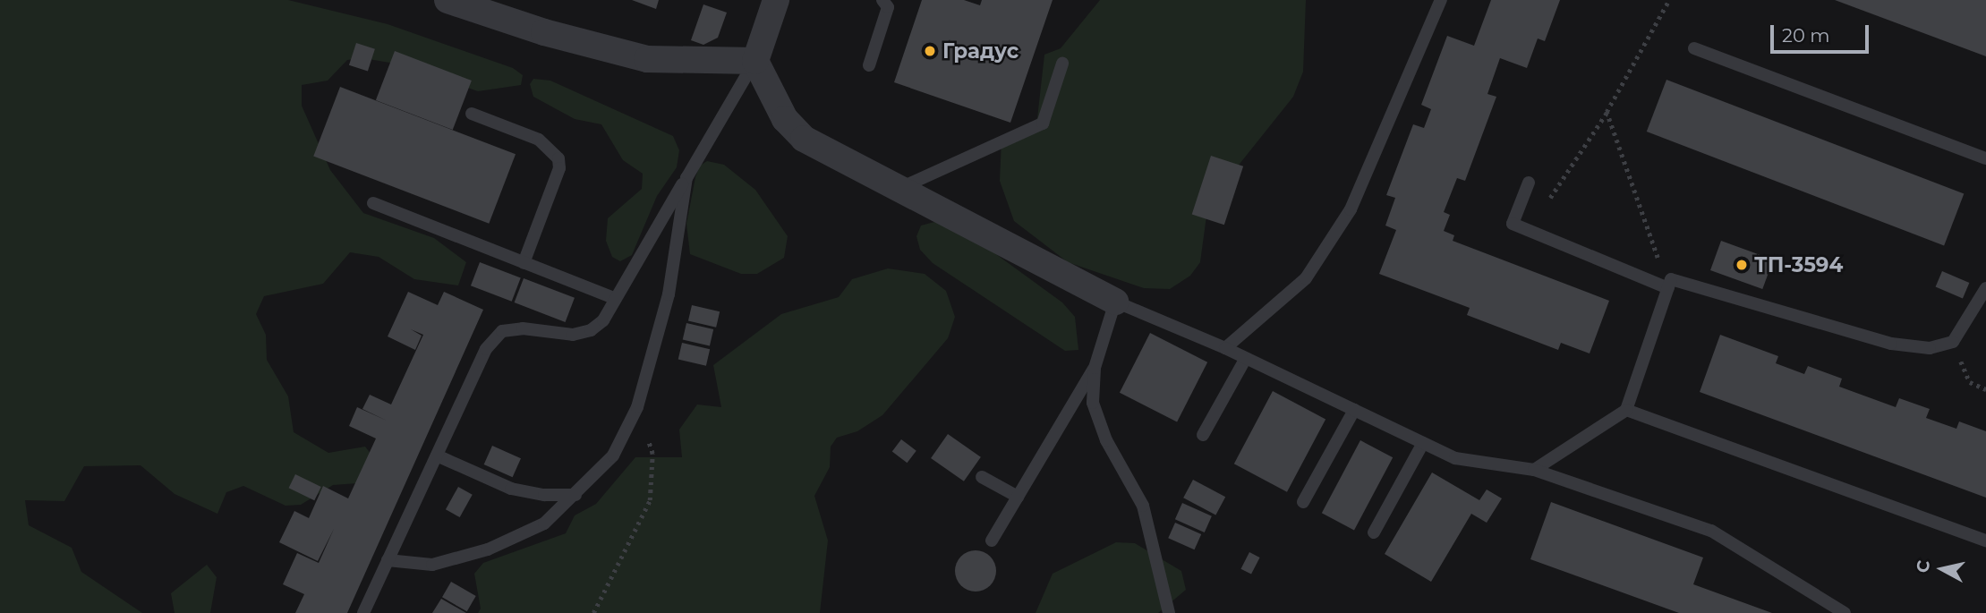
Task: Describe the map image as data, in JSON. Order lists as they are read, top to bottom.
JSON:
{
  "places": ["Градус", "ТП-3594"],
  "scale_bar": "20 m",
  "north": "left"
}
